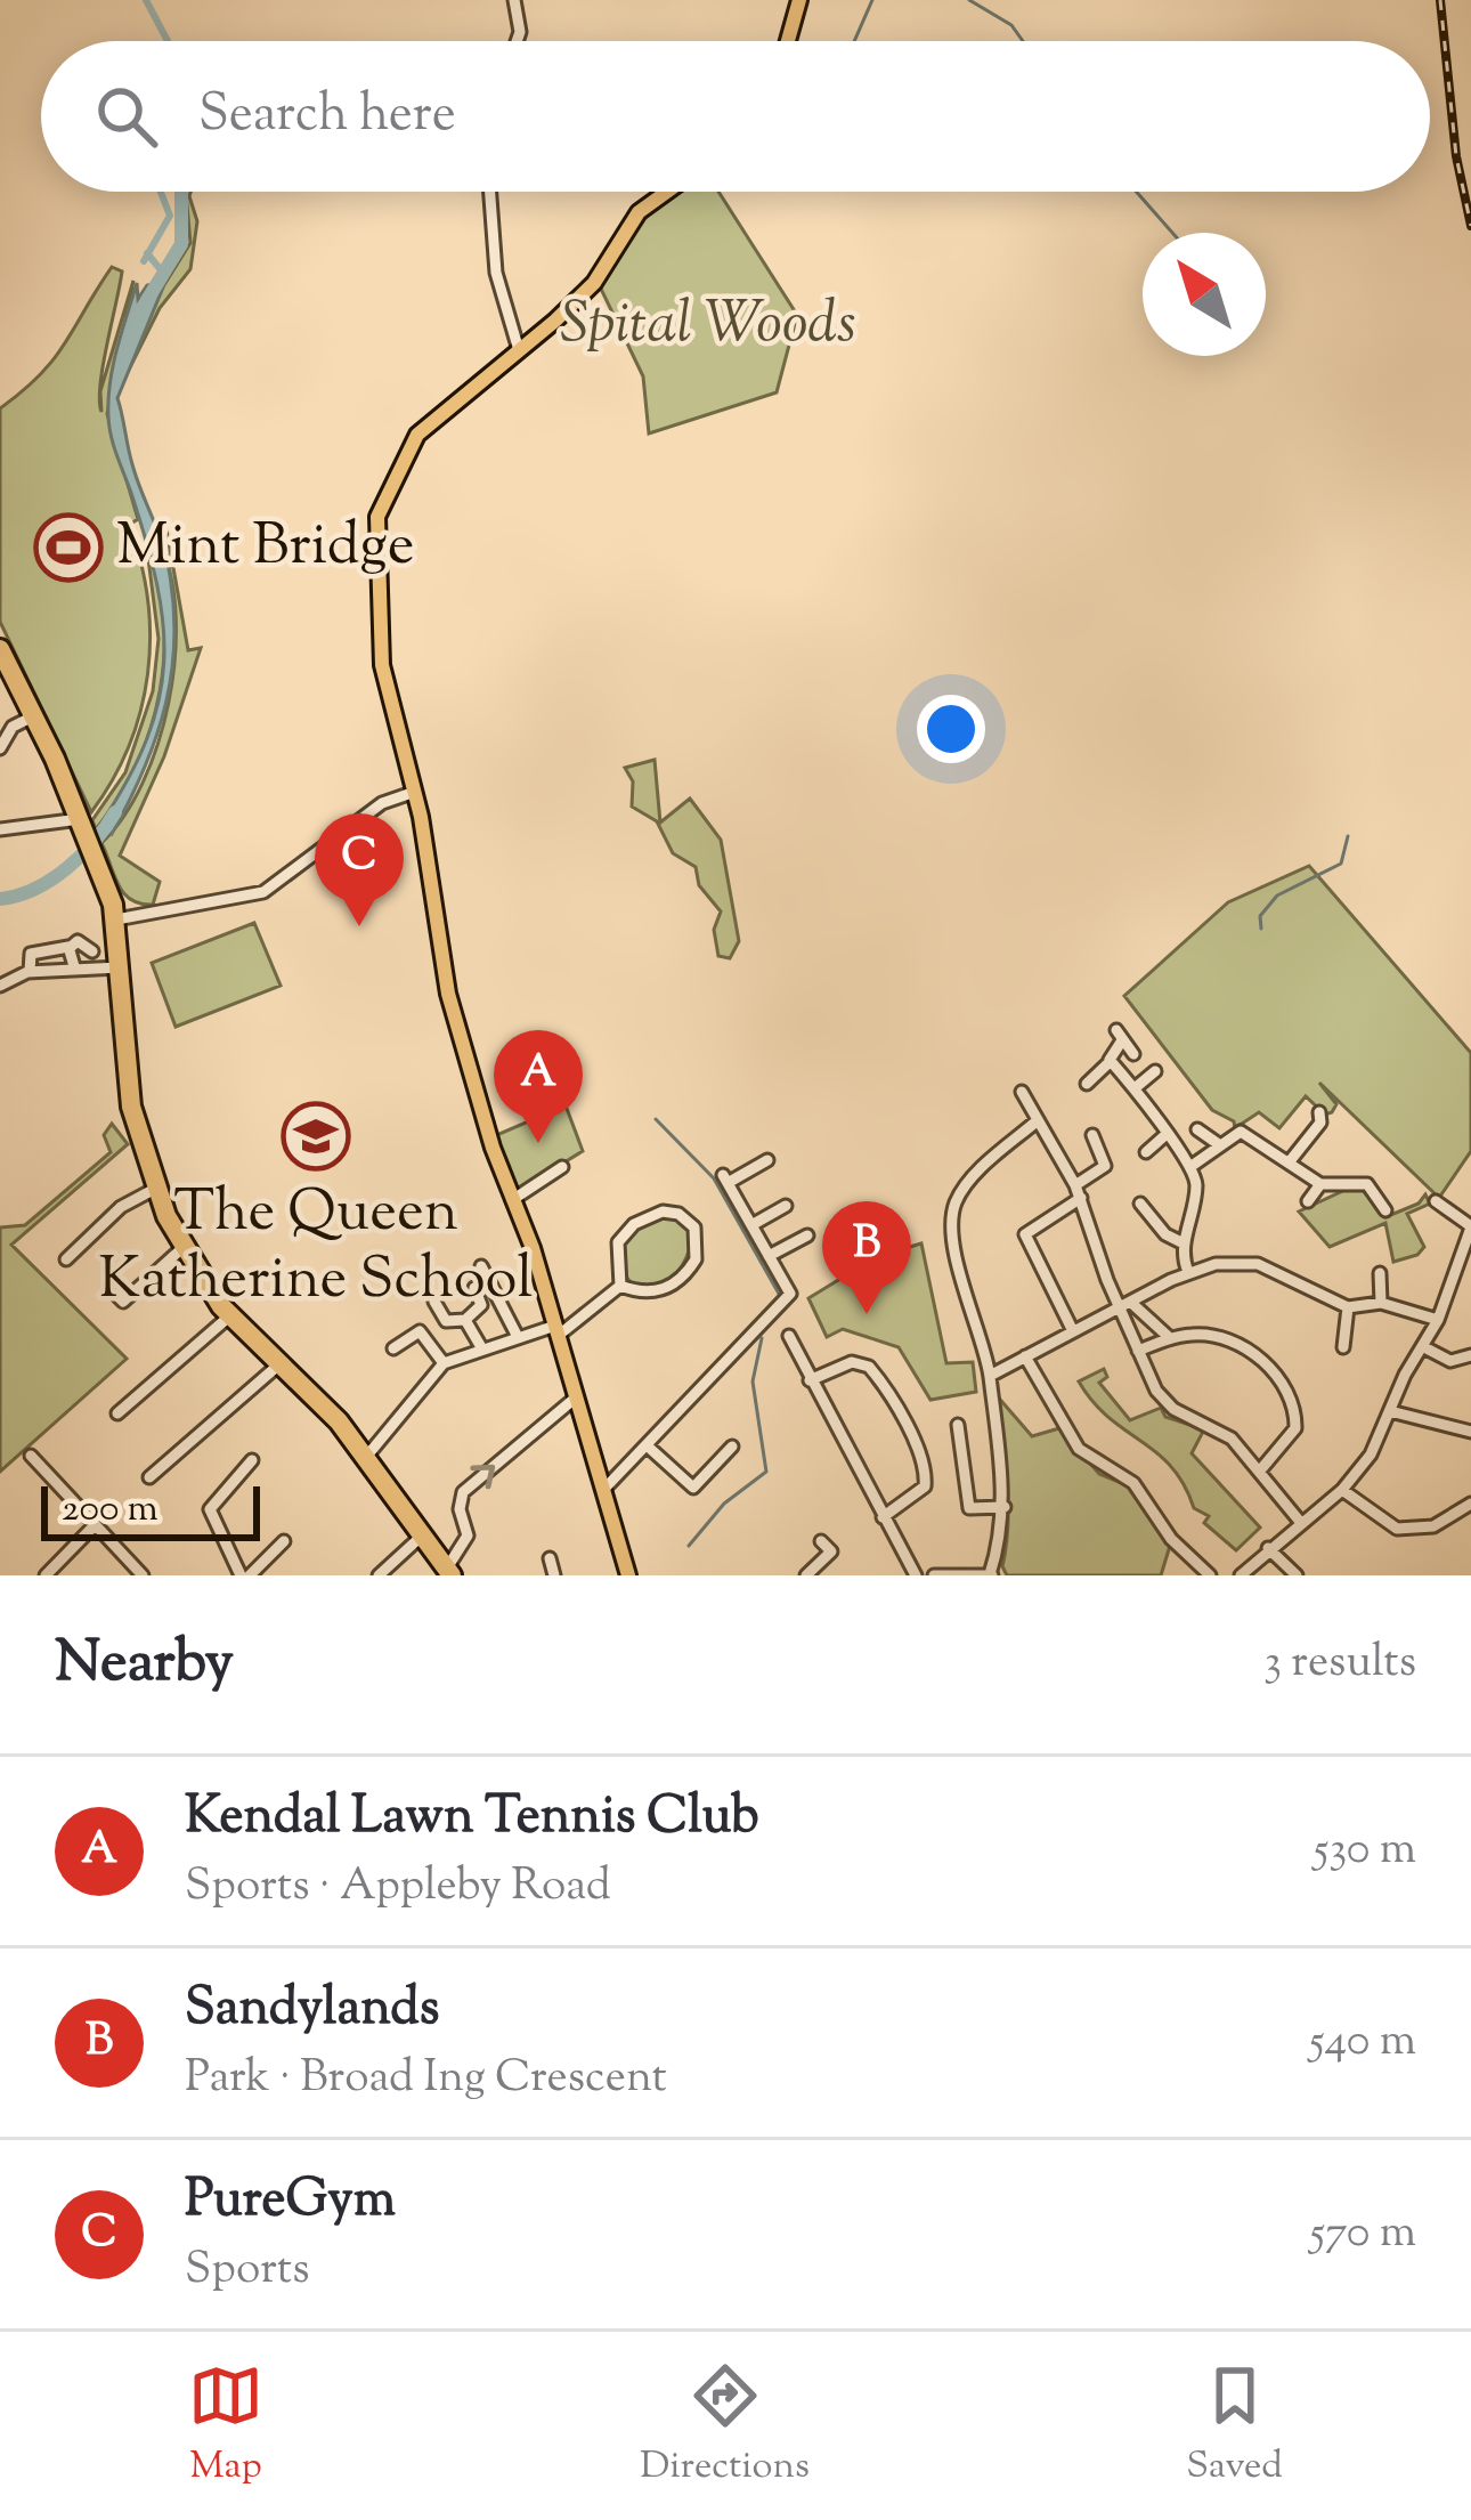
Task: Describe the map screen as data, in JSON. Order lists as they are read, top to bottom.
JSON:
{
  "parks": ["Spital Woods"],
  "places": {
    "sports": ["Mint Bridge"],
    "school or university": ["The Queen Katherine School"]
  },
  "scale_bar": "200 m",
  "north": "top left",
  "page": {
    "search": "Search here",
    "pins": ["C", "A", "B"],
    "scale": "200 m",
    "heading": ["Nearby", "3 results"],
    "list": [
      {
        "mark": "A",
        "name": "Kendal Lawn Tennis Club",
        "note": "Sports · Appleby Road",
        "value": "530 m"
      },
      {
        "mark": "B",
        "name": "Sandylands",
        "note": "Park · Broad Ing Crescent",
        "value": "540 m"
      },
      {
        "mark": "C",
        "name": "PureGym",
        "note": "Sports",
        "value": "570 m"
      }
    ],
    "nav": ["Map", "Directions", "Saved"]
  }
}
